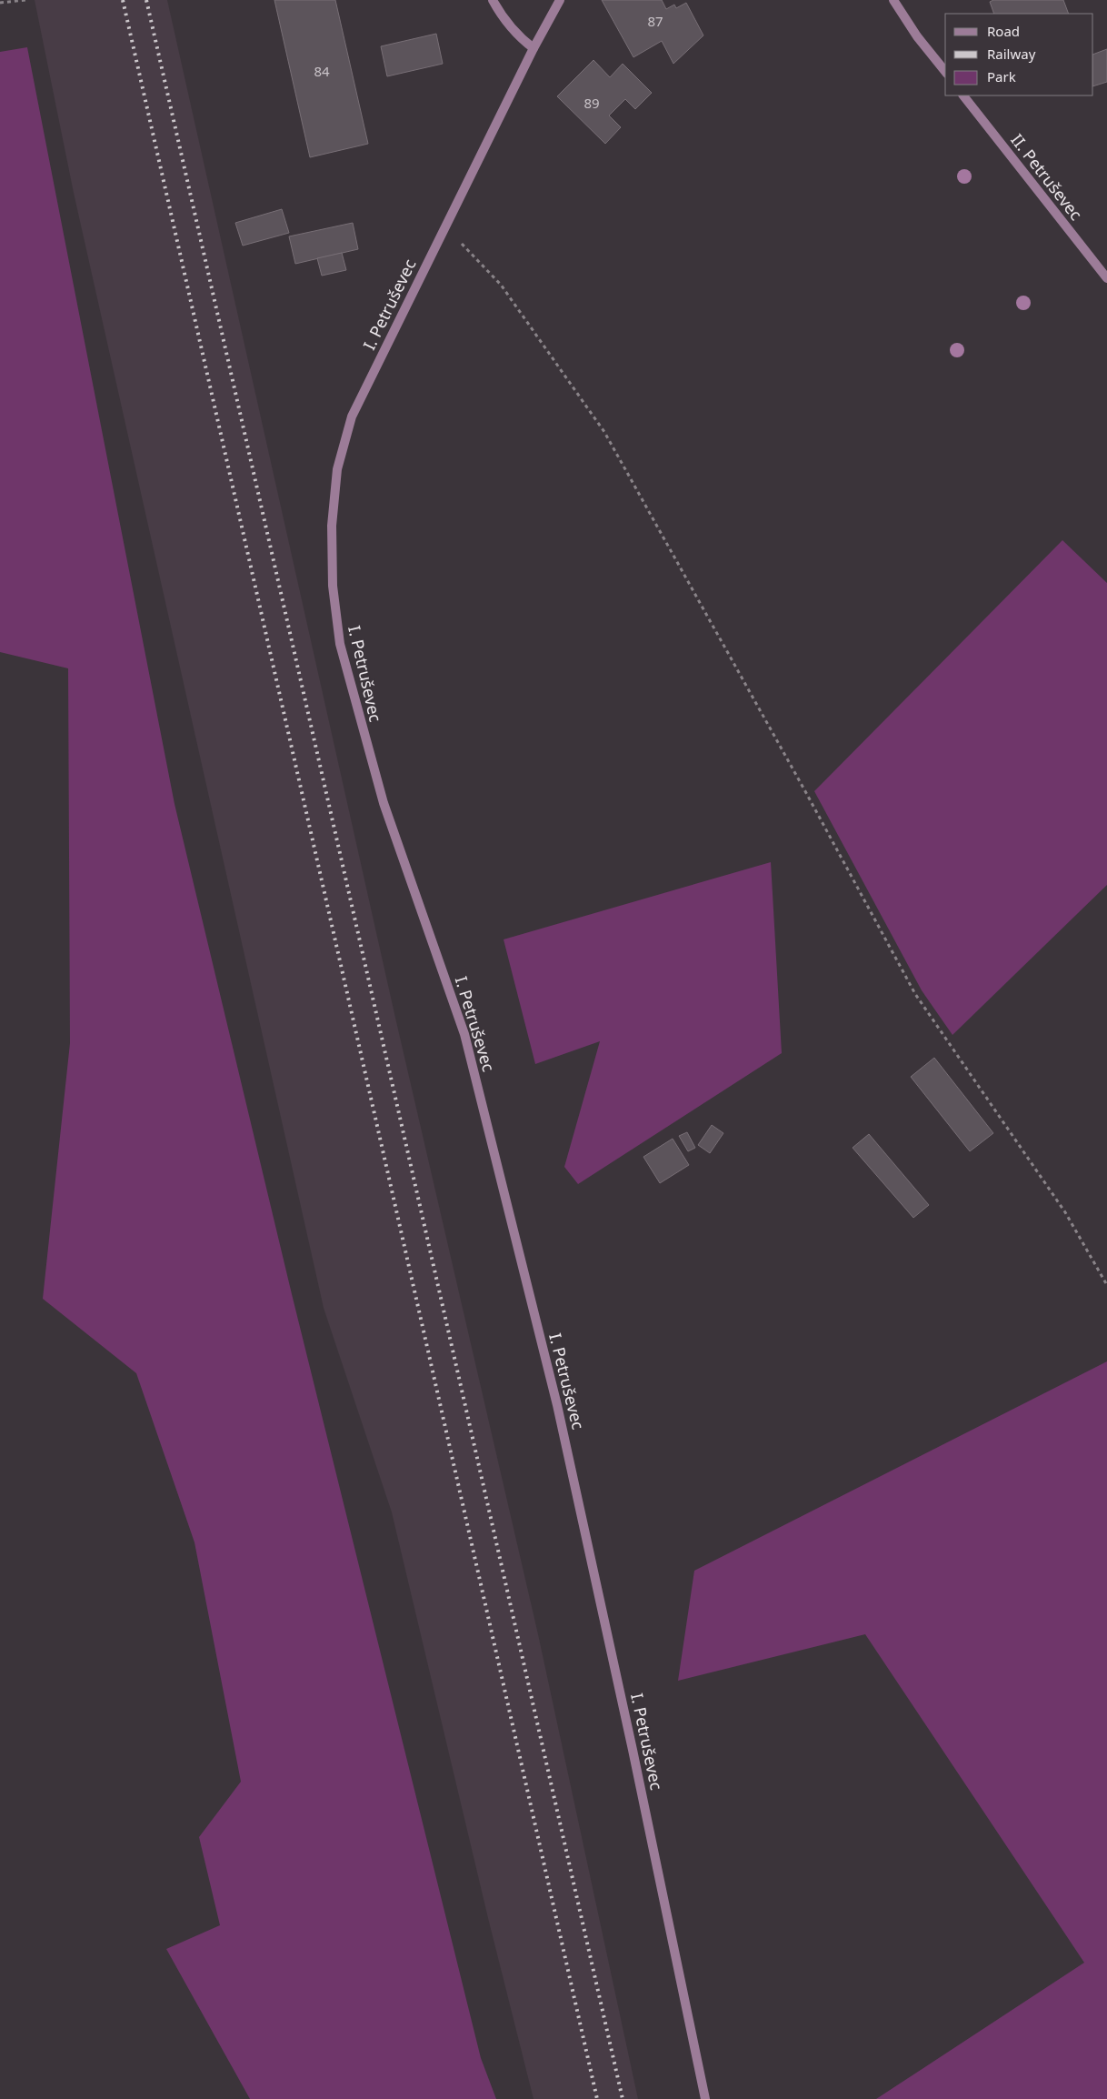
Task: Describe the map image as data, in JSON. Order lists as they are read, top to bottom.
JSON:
{
  "streets": {
    "street": ["II. Petruševec", "I. Petruševec"]
  },
  "house_numbers": ["87", "84", "89"],
  "legend": ["Road", "Railway", "Park"]
}
